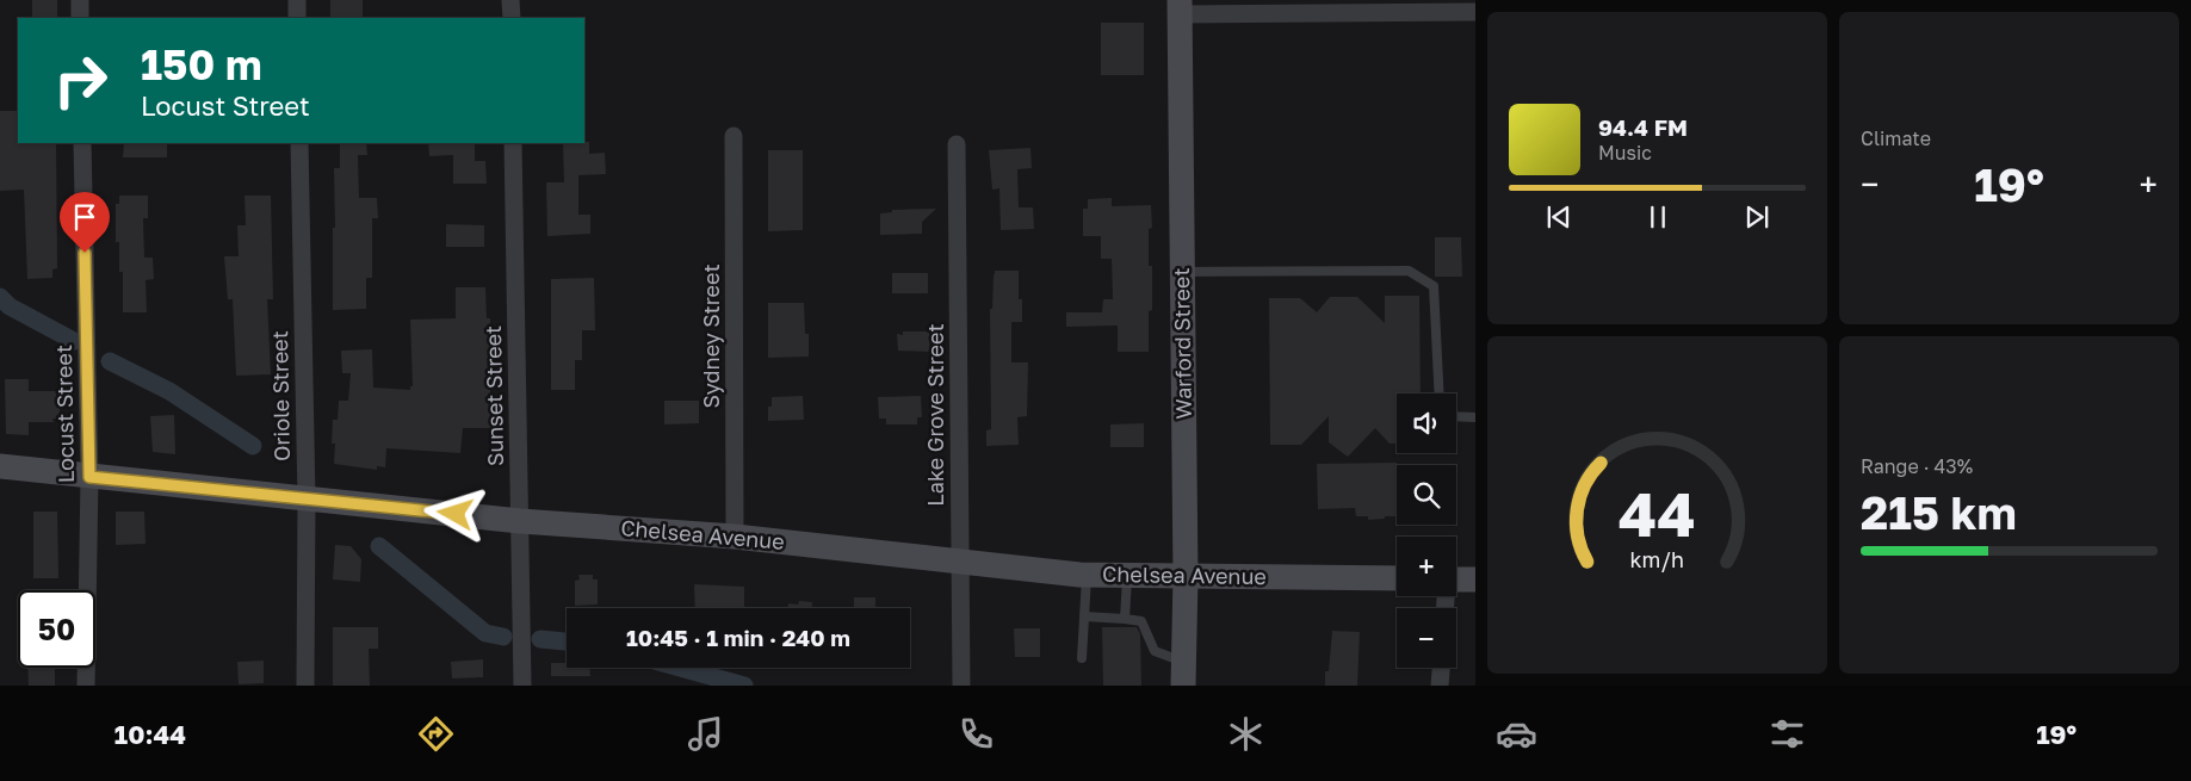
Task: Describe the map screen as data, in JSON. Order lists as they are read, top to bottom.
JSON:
{
  "streets": {
    "main road": ["Warford Street", "Chelsea Avenue"],
    "street": [
      "Sydney Street",
      "Oriole Street",
      "Sunset Street",
      "Locust Street",
      "Lake Grove Street"
    ]
  },
  "crossings": [
    ["Sydney Street", "Chelsea Avenue"],
    ["Warford Street", "Chelsea Avenue"],
    ["Oriole Street", "Chelsea Avenue"],
    ["Sunset Street", "Chelsea Avenue"],
    ["Locust Street", "Chelsea Avenue"],
    ["Lake Grove Street", "Chelsea Avenue"]
  ],
  "page": {
    "tile": [
      "Climate",
      ["Range · 43%", "215 km"]
    ],
    "turn": ["150 m", "Locust Street"],
    "song": ["94.4 FM", "Music"],
    "heat": ["−", "19°", "+"],
    "map_buttons": ["+", "−"],
    "limit": "50",
    "trip": "10:45 · 1 min · 240 m",
    "tabs": ["10:44", "19°"],
    "gauge": ["44", "km/h"]
  }
}
